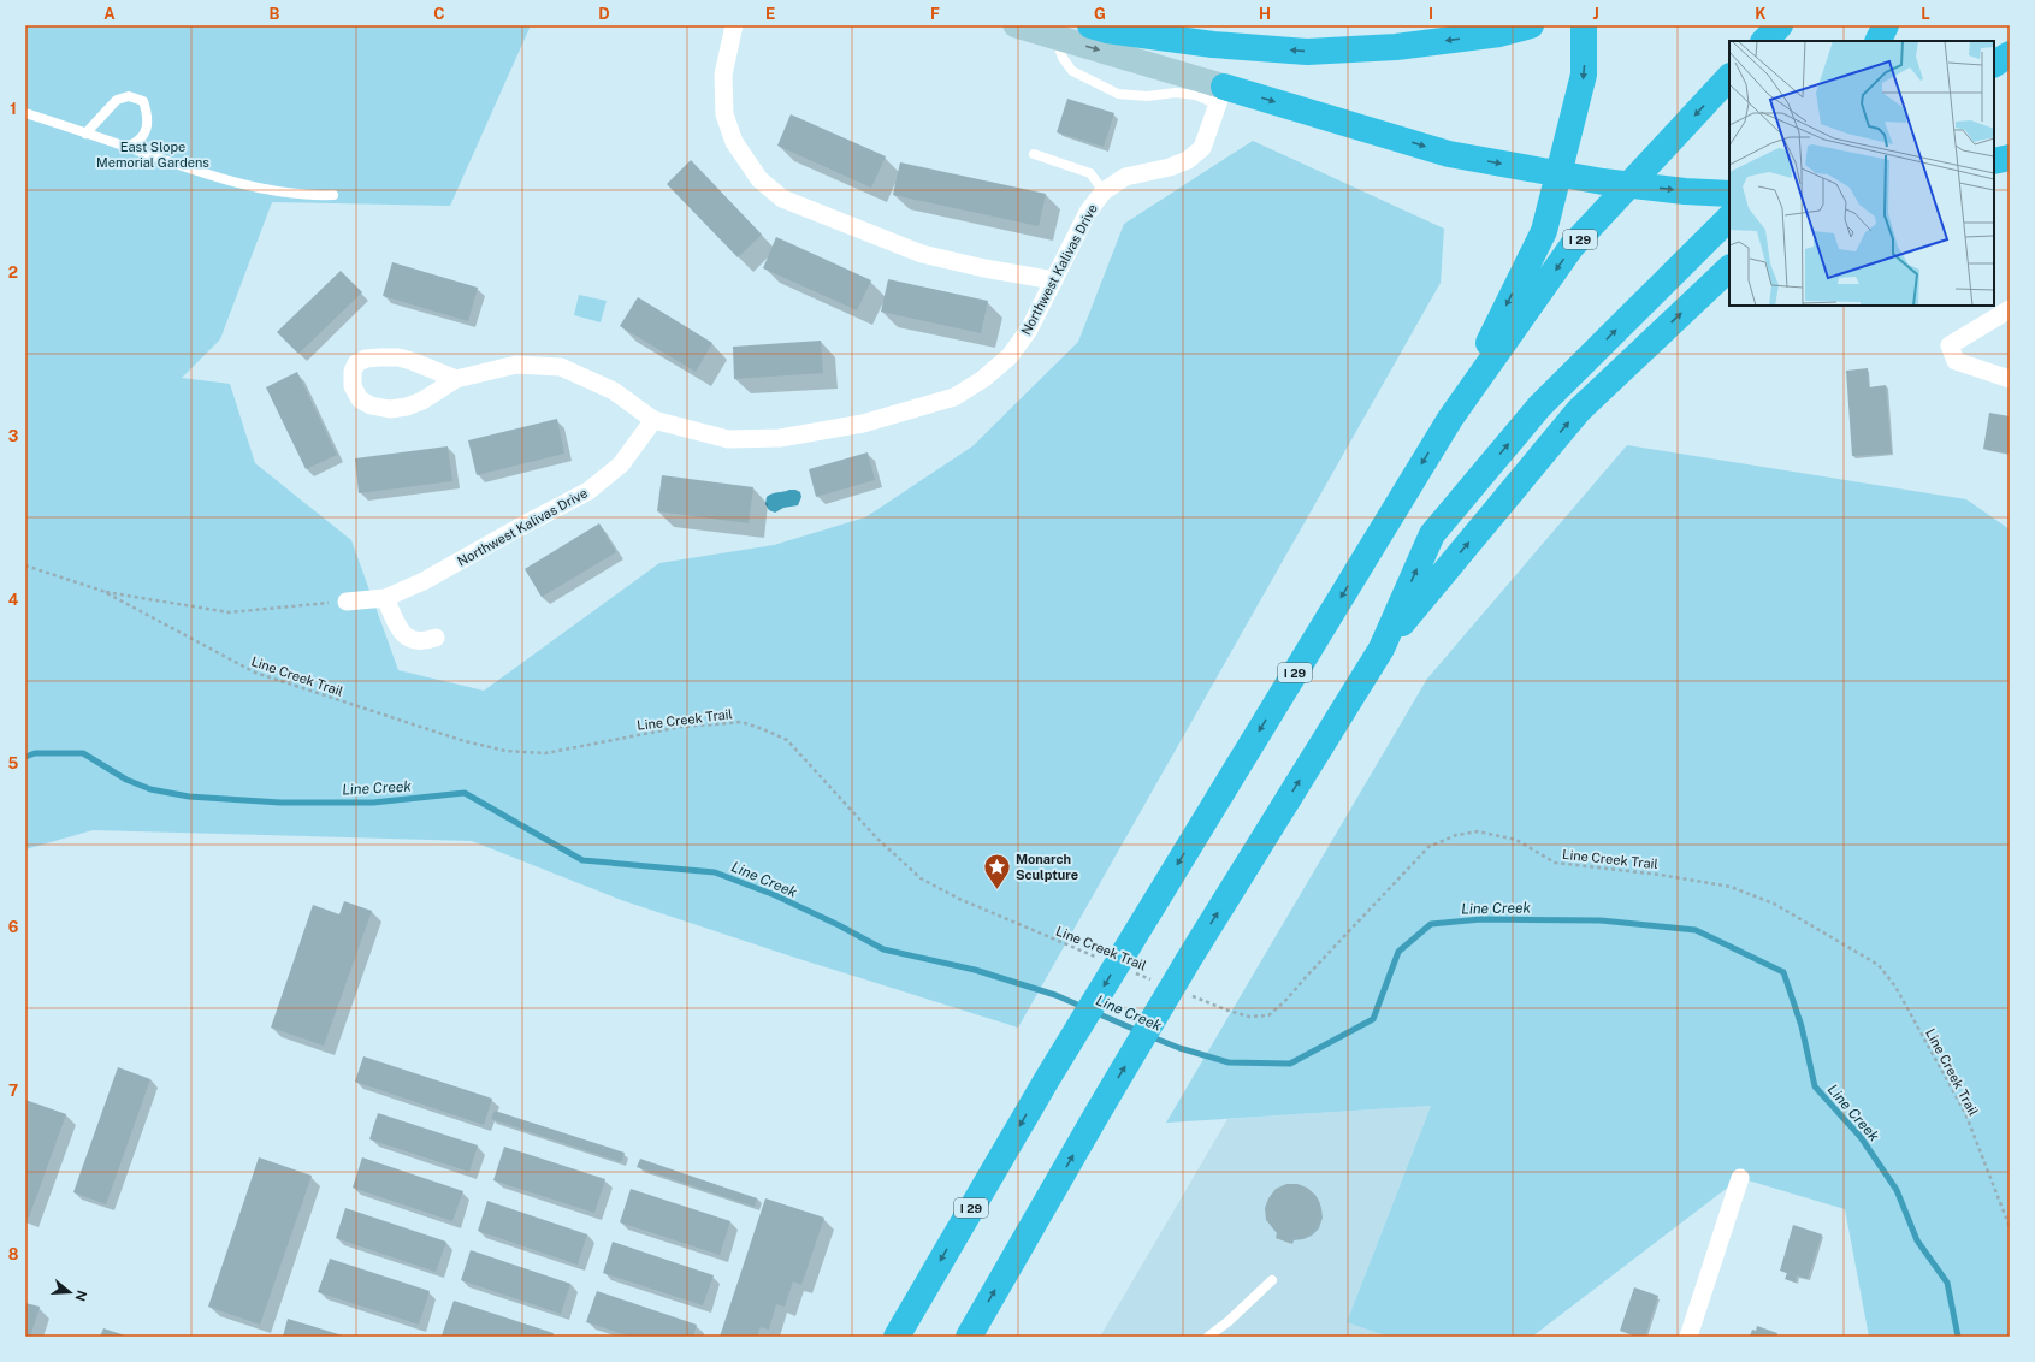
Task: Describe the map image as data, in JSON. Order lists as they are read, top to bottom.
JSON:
{
  "streets": {
    "highway": ["I 29"],
    "street": ["Northwest Kalivas Drive"],
    "path": ["Line Creek Trail"]
  },
  "water": ["Line Creek"],
  "parks": ["East Slope Memorial Gardens"],
  "places": {
    "place": ["Monarch Sculpture"]
  },
  "north": "right",
  "grid": {
    "columns": [
      "A",
      "B",
      "C",
      "D",
      "E",
      "F",
      "G",
      "H",
      "I",
      "J",
      "K",
      "L"
    ],
    "rows": [
      "1",
      "2",
      "3",
      "4",
      "5",
      "6",
      "7",
      "8"
    ]
  }
}
